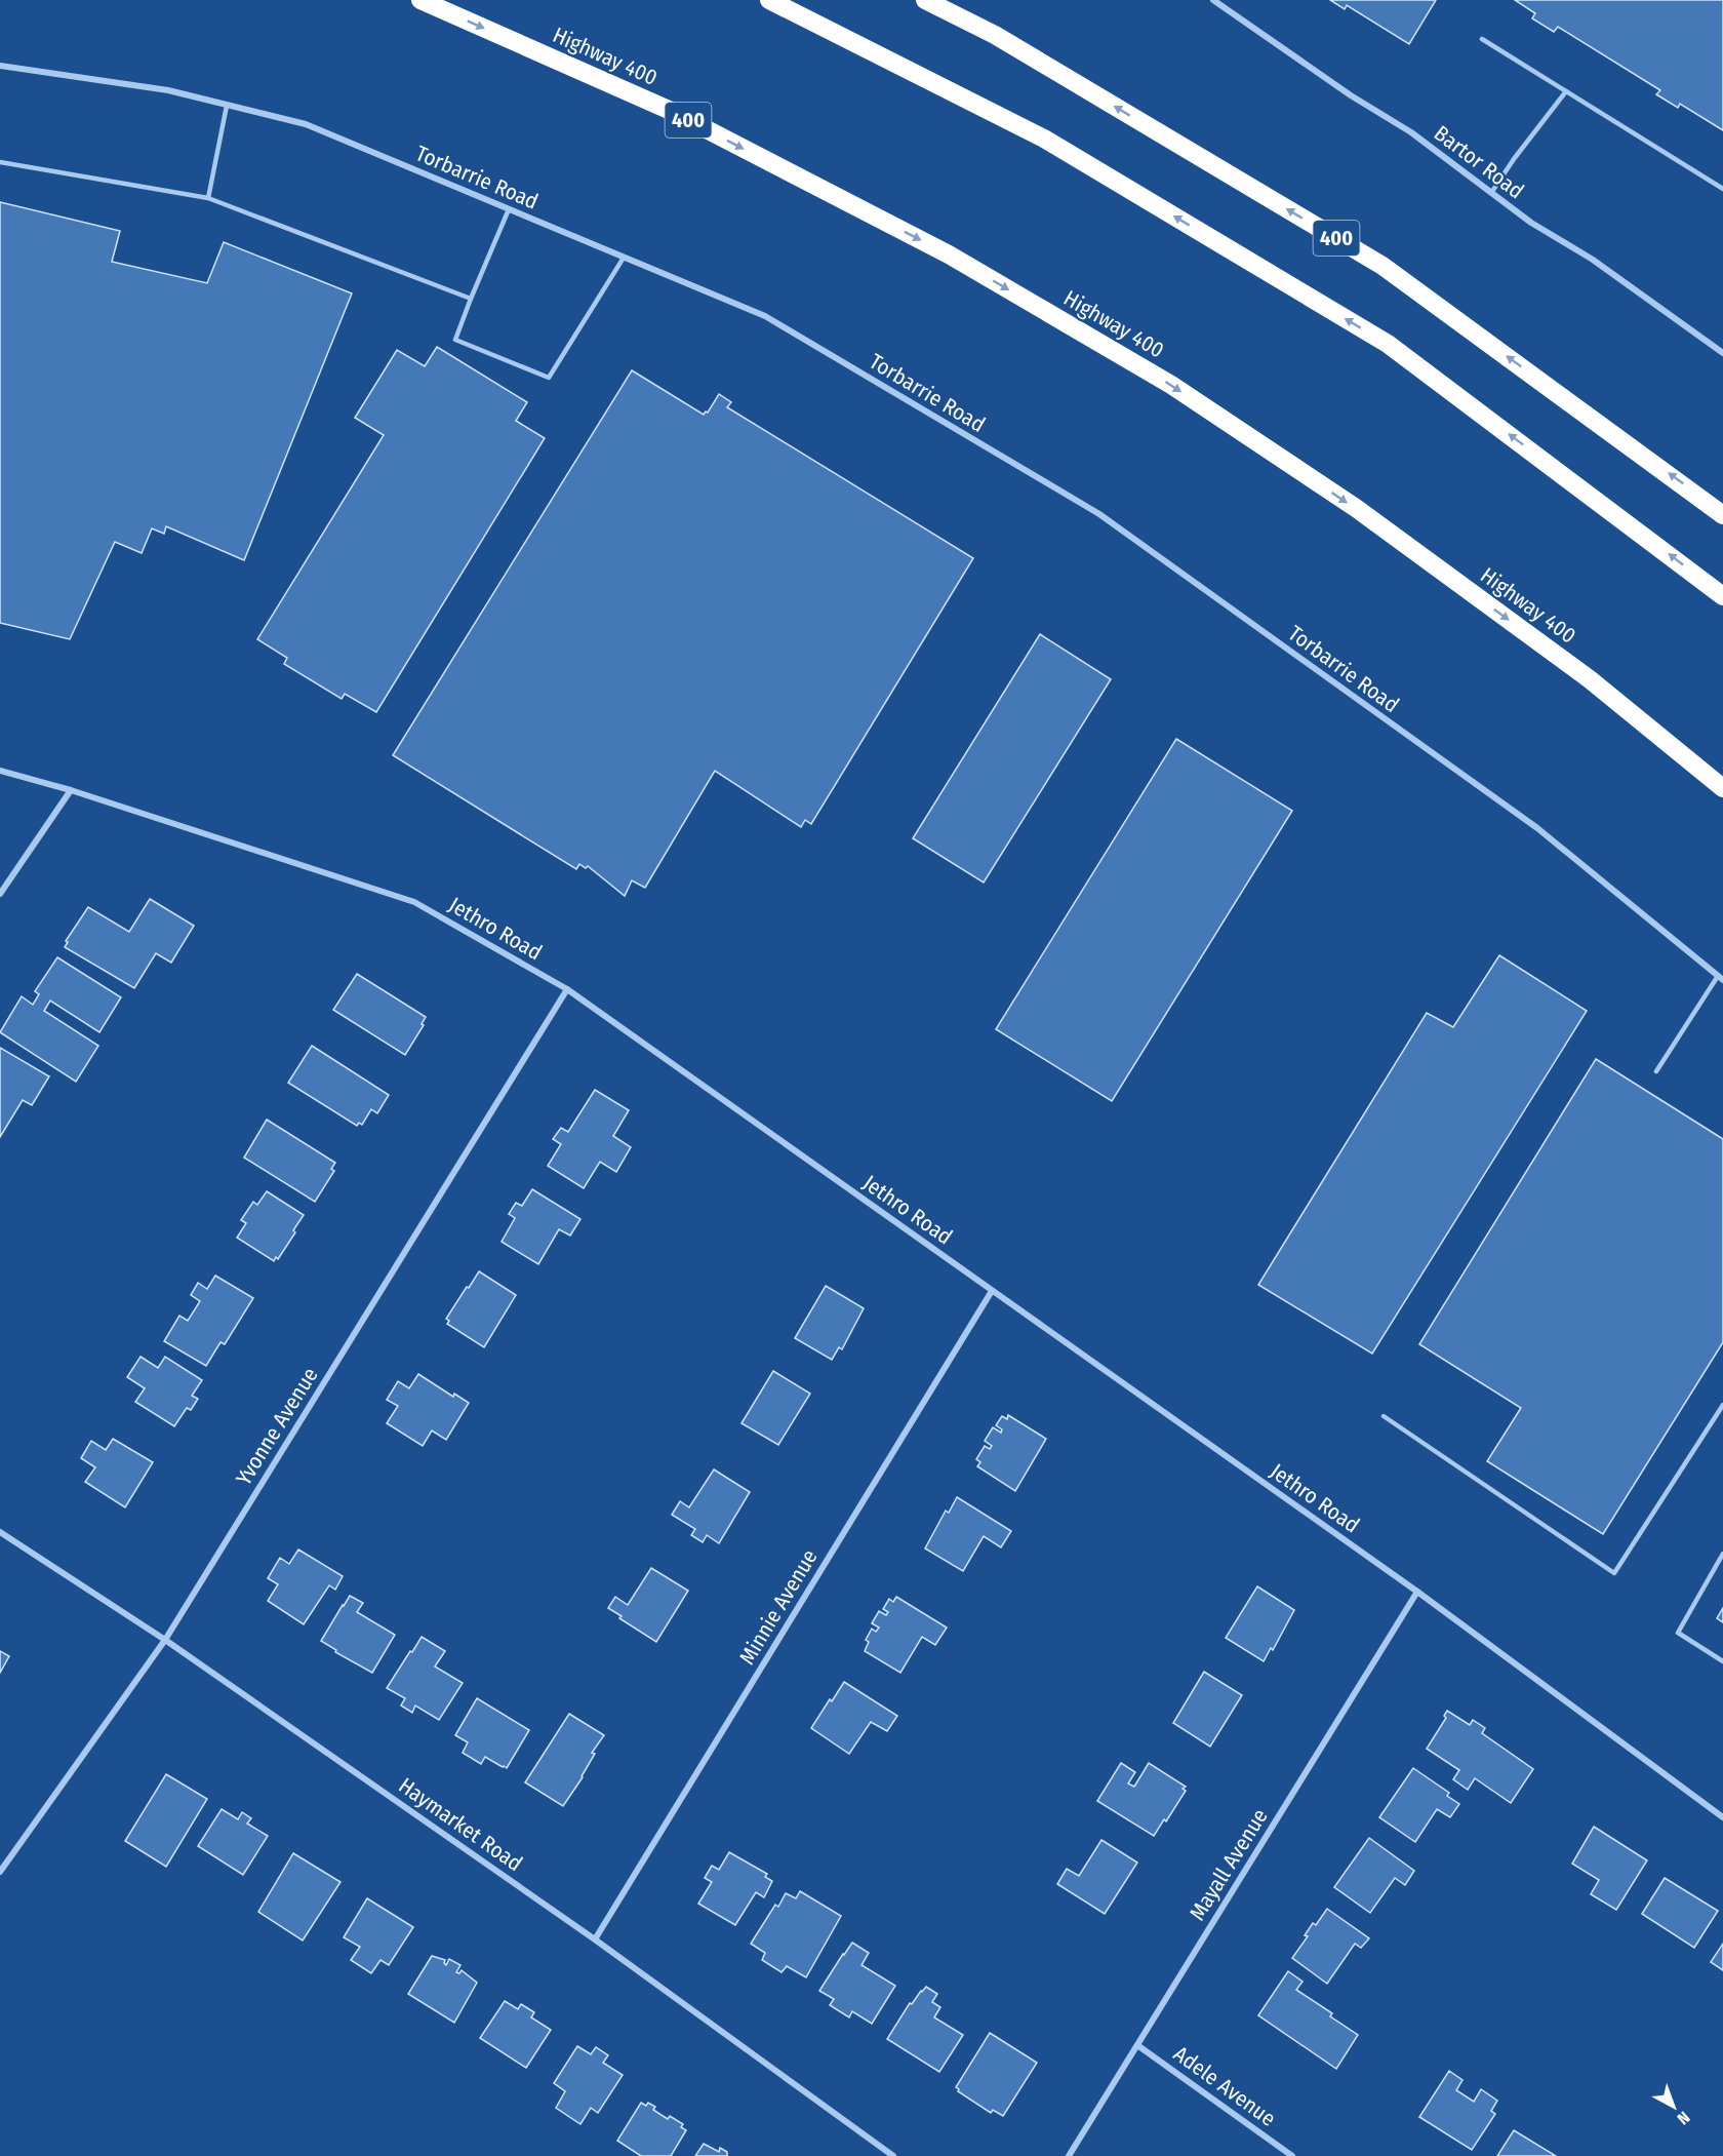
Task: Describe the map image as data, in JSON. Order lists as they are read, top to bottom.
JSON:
{
  "streets": {
    "highway": ["Highway 400", "400"],
    "street": [
      "Bartor Road",
      "Torbarrie Road",
      "Jethro Road",
      "Yvonne Avenue",
      "Minnie Avenue",
      "Haymarket Road",
      "Mayall Avenue",
      "Adele Avenue"
    ]
  },
  "crossings": [
    ["Jethro Road", "Yvonne Avenue"],
    ["Jethro Road", "Minnie Avenue"],
    ["Jethro Road", "Mayall Avenue"],
    ["Yvonne Avenue", "Haymarket Road"],
    ["Minnie Avenue", "Haymarket Road"],
    ["Mayall Avenue", "Adele Avenue"]
  ],
  "north": "bottom right"
}
